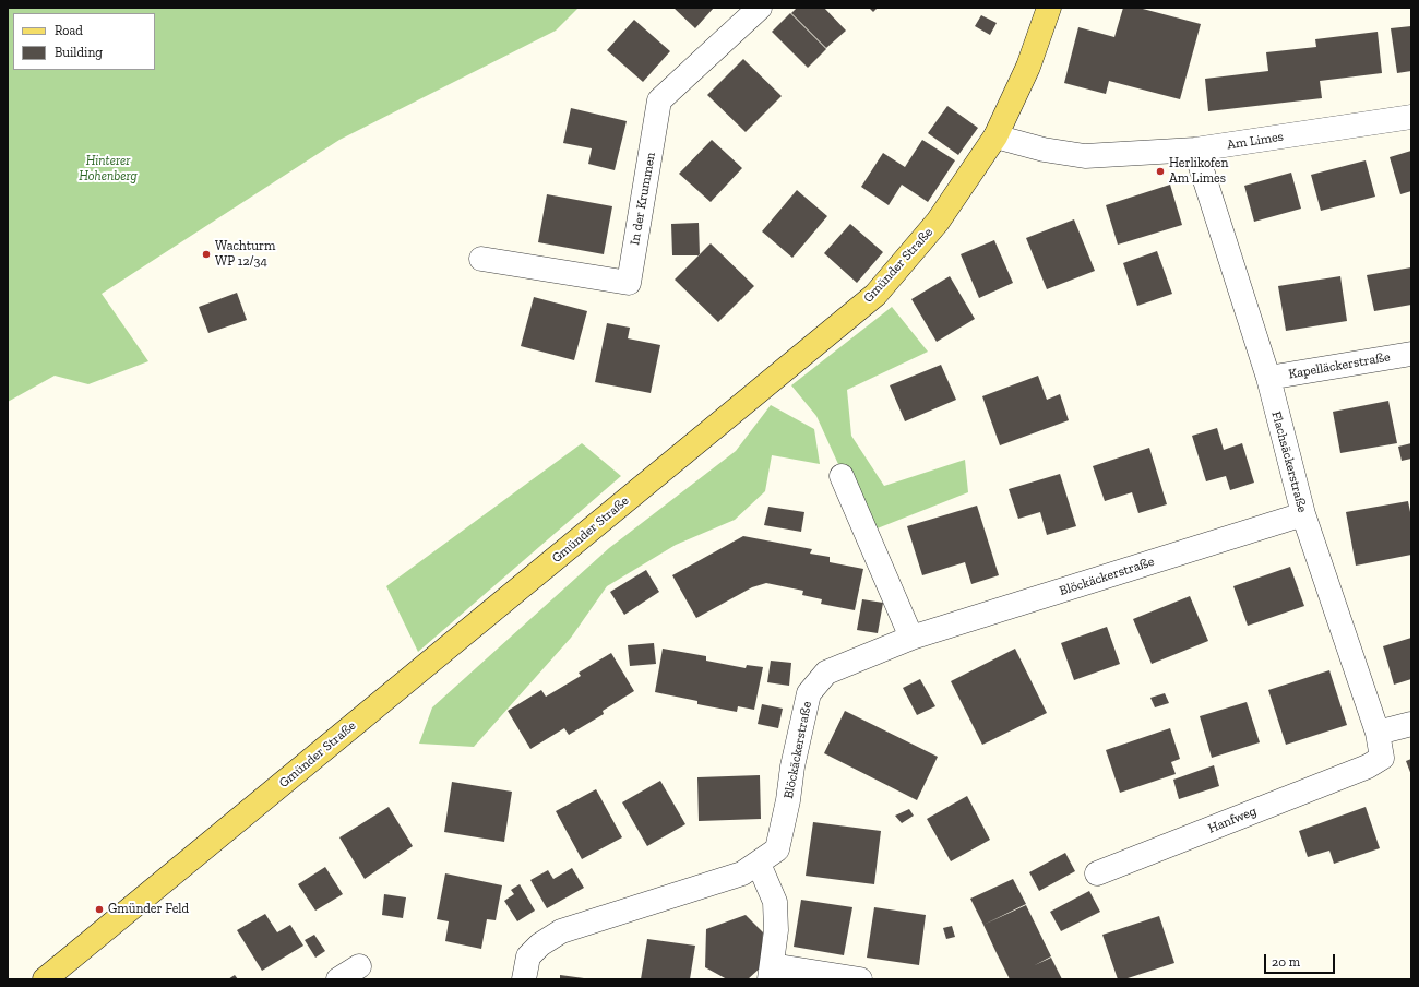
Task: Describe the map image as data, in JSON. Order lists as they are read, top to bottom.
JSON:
{
  "streets": {
    "main road": ["Gmünder Straße"],
    "street": [
      "Am Limes",
      "In der Krummen",
      "Kapelläckerstraße",
      "Flachsäckerstraße",
      "Blöckäckerstraße",
      "Hanfweg"
    ]
  },
  "crossings": [
    ["Am Limes", "Gmünder Straße"],
    ["Am Limes", "Flachsäckerstraße"],
    ["Kapelläckerstraße", "Flachsäckerstraße"],
    ["Flachsäckerstraße", "Blöckäckerstraße"],
    ["Flachsäckerstraße", "Hanfweg"]
  ],
  "parks": ["Hinterer Hohenberg"],
  "places": ["Herlikofen Am Limes", "Wachturm WP 12/34", "Gmünder Feld"],
  "legend": ["Road", "Building"],
  "scale_bar": "20 m"
}
